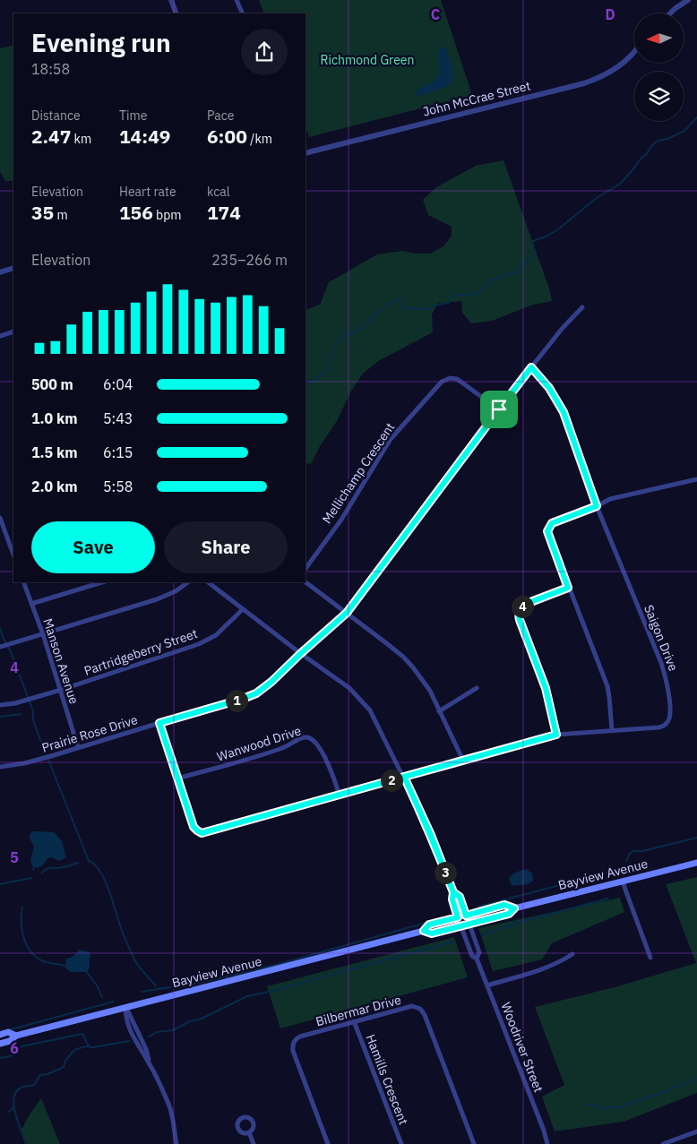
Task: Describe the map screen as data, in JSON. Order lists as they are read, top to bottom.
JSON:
{
  "streets": {
    "main road": ["Bayview Avenue"],
    "street": [
      "John McCrae Street",
      "Mellichamp Crescent",
      "Saigon Drive",
      "Partridgeberry Street",
      "Manson Avenue",
      "Prairie Rose Drive",
      "Wanwood Drive",
      "Bilbermar Drive",
      "Woodriver Street",
      "Hamills Crescent"
    ]
  },
  "crossings": [
    ["Mellichamp Crescent", "Prairie Rose Drive"],
    ["Saigon Drive", "Prairie Rose Drive"],
    ["Saigon Drive", "Wanwood Drive"],
    ["Partridgeberry Street", "Manson Avenue"],
    ["Manson Avenue", "Prairie Rose Drive"],
    ["Bayview Avenue", "Woodriver Street"],
    ["Bilbermar Drive", "Hamills Crescent"]
  ],
  "parks": ["Richmond Green"],
  "north": "left",
  "page": {
    "heading": ["Evening run", "18:58"],
    "stats": [
      ["Distance", "2.47 km"],
      ["Time", "14:49"],
      ["Pace", "6:00 /km"],
      ["Elevation", "35 m"],
      ["Heart rate", "156 bpm"],
      ["kcal", "174"]
    ],
    "chart": ["Elevation", "235–266 m"],
    "list": [
      {
        "name": "500 m",
        "note": "6:04"
      },
      {
        "name": "1.0 km",
        "note": "5:43"
      },
      {
        "name": "1.5 km",
        "note": "6:15"
      },
      {
        "name": "2.0 km",
        "note": "5:58"
      }
    ],
    "buttons": ["Save", "Share"],
    "pins": [
      "4",
      "1",
      "2",
      "3"
    ]
  },
  "grid": {
    "columns": ["C", "D"],
    "rows": ["4", "5", "6"]
  }
}
